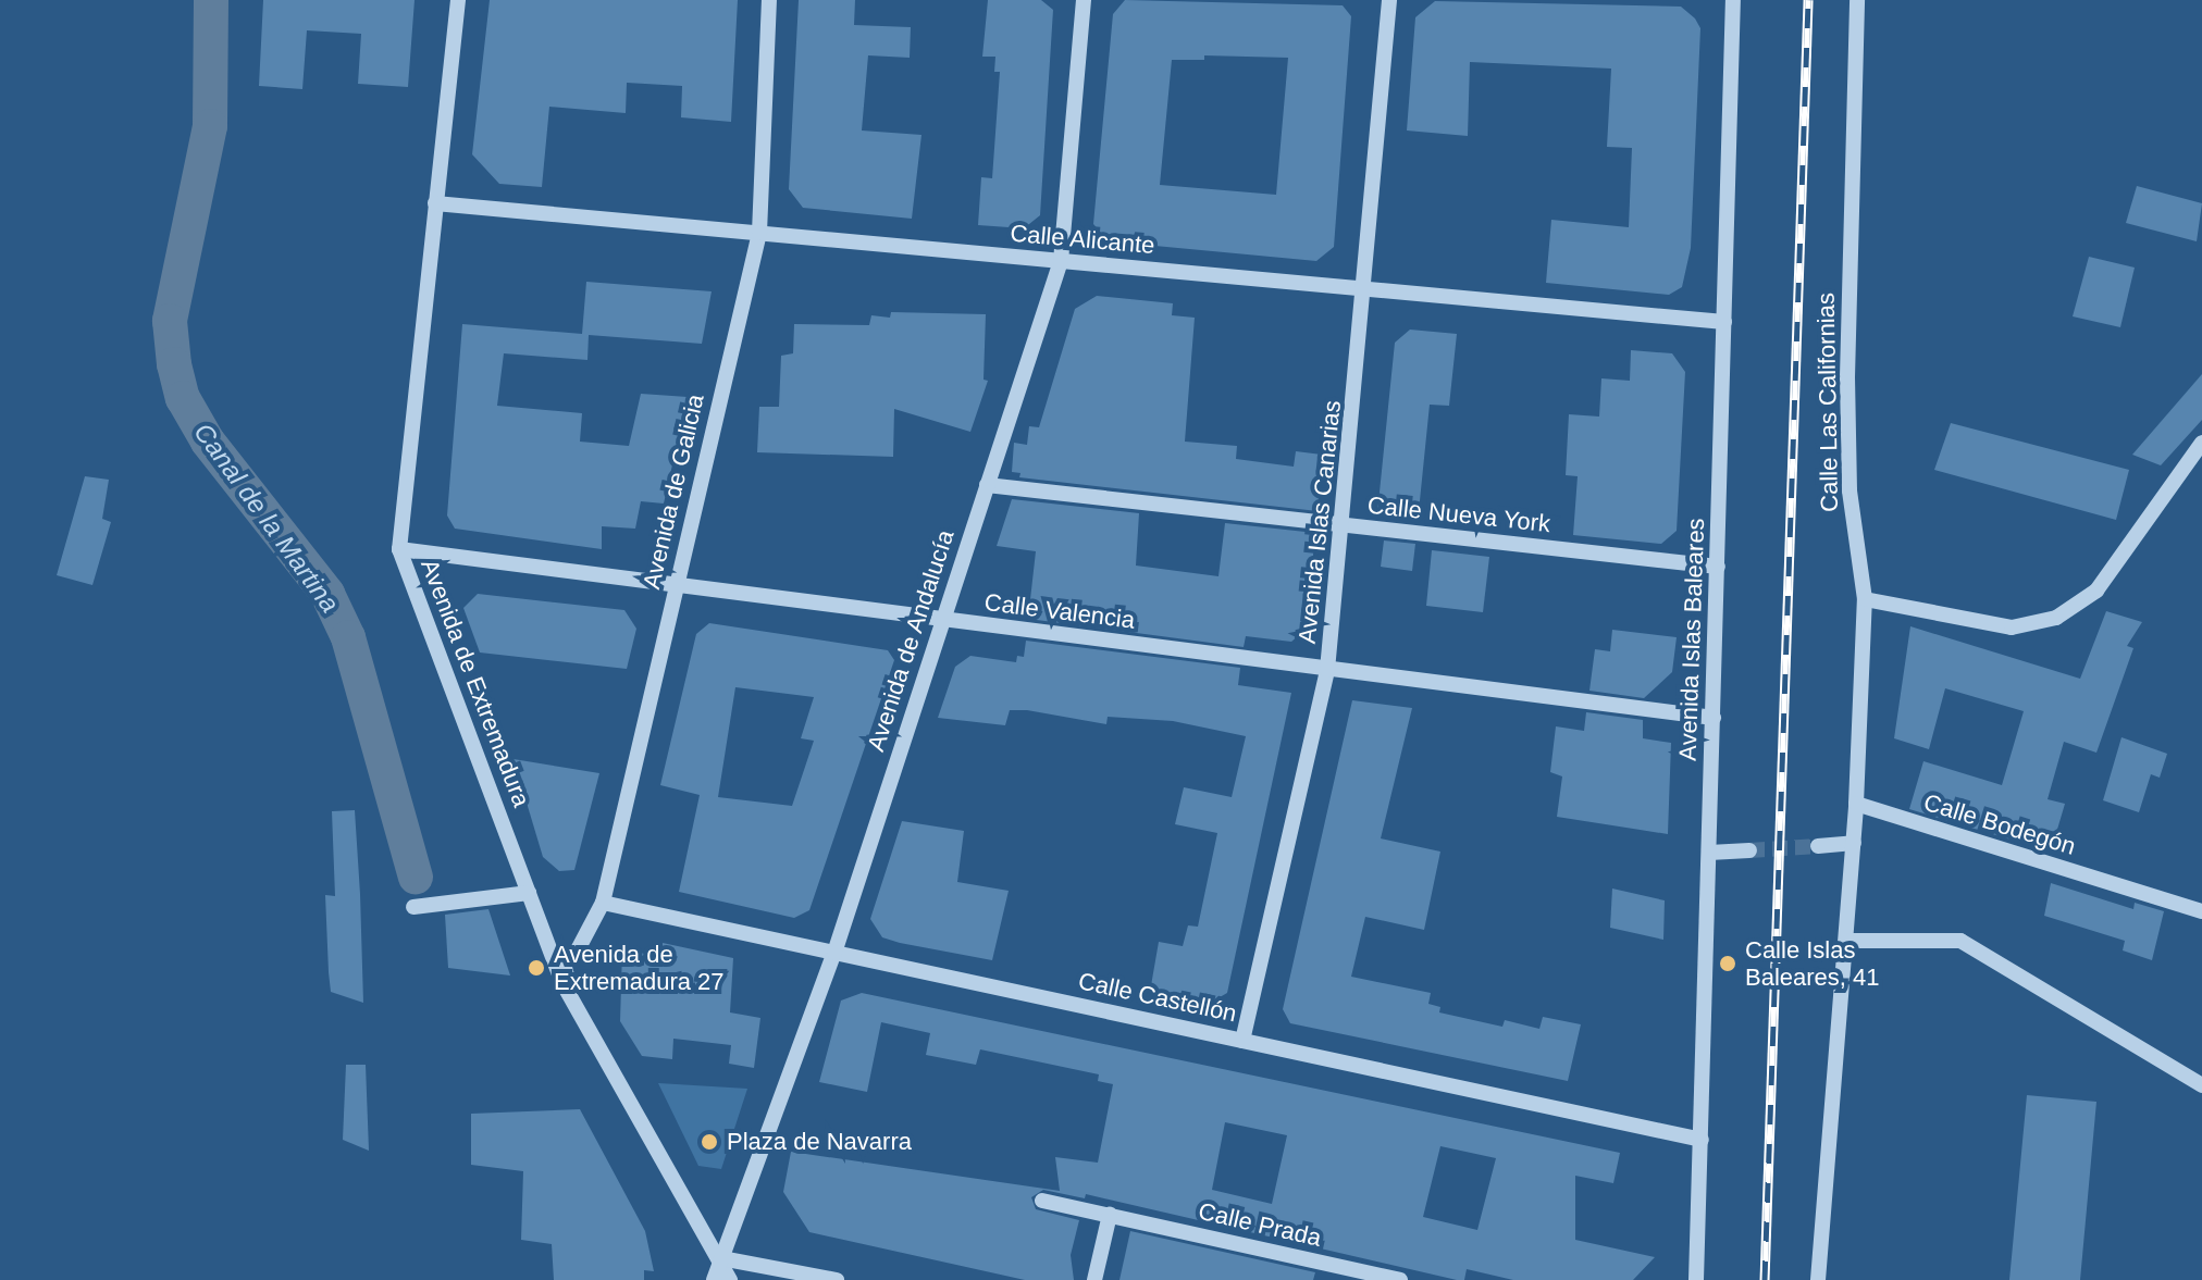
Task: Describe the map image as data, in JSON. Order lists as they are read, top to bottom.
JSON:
{
  "streets": {
    "street": [
      "Calle Alicante",
      "Calle Las Californias",
      "Avenida de Galicia",
      "Calle Nueva York",
      "Avenida Islas Canarias",
      "Calle Valencia",
      "Avenida Islas Baleares",
      "Avenida de Andalucía",
      "Avenida de Extremadura",
      "Calle Bodegón",
      "Calle Castellón",
      "Calle Prada"
    ]
  },
  "crossings": [
    ["Calle Alicante", "Avenida de Galicia"],
    ["Calle Alicante", "Avenida Islas Canarias"],
    ["Calle Alicante", "Avenida Islas Baleares"],
    ["Calle Alicante", "Avenida de Andalucía"],
    ["Calle Alicante", "Avenida de Extremadura"],
    ["Calle Las Californias", "Calle Bodegón"],
    ["Avenida de Galicia", "Calle Valencia"],
    ["Avenida de Galicia", "Avenida de Extremadura"],
    ["Avenida de Galicia", "Calle Castellón"],
    ["Calle Nueva York", "Avenida Islas Canarias"],
    ["Calle Nueva York", "Avenida Islas Baleares"],
    ["Calle Nueva York", "Avenida de Andalucía"],
    ["Avenida Islas Canarias", "Calle Valencia"],
    ["Avenida Islas Canarias", "Calle Castellón"],
    ["Calle Valencia", "Avenida Islas Baleares"],
    ["Calle Valencia", "Avenida de Andalucía"],
    ["Calle Valencia", "Avenida de Extremadura"],
    ["Avenida Islas Baleares", "Calle Castellón"],
    ["Avenida de Andalucía", "Avenida de Extremadura"],
    ["Avenida de Andalucía", "Calle Castellón"]
  ],
  "water": ["Canal de la Martina"],
  "places": ["Calle Islas Baleares, 41", "Avenida de Extremadura 27", "Plaza de Navarra"]
}
